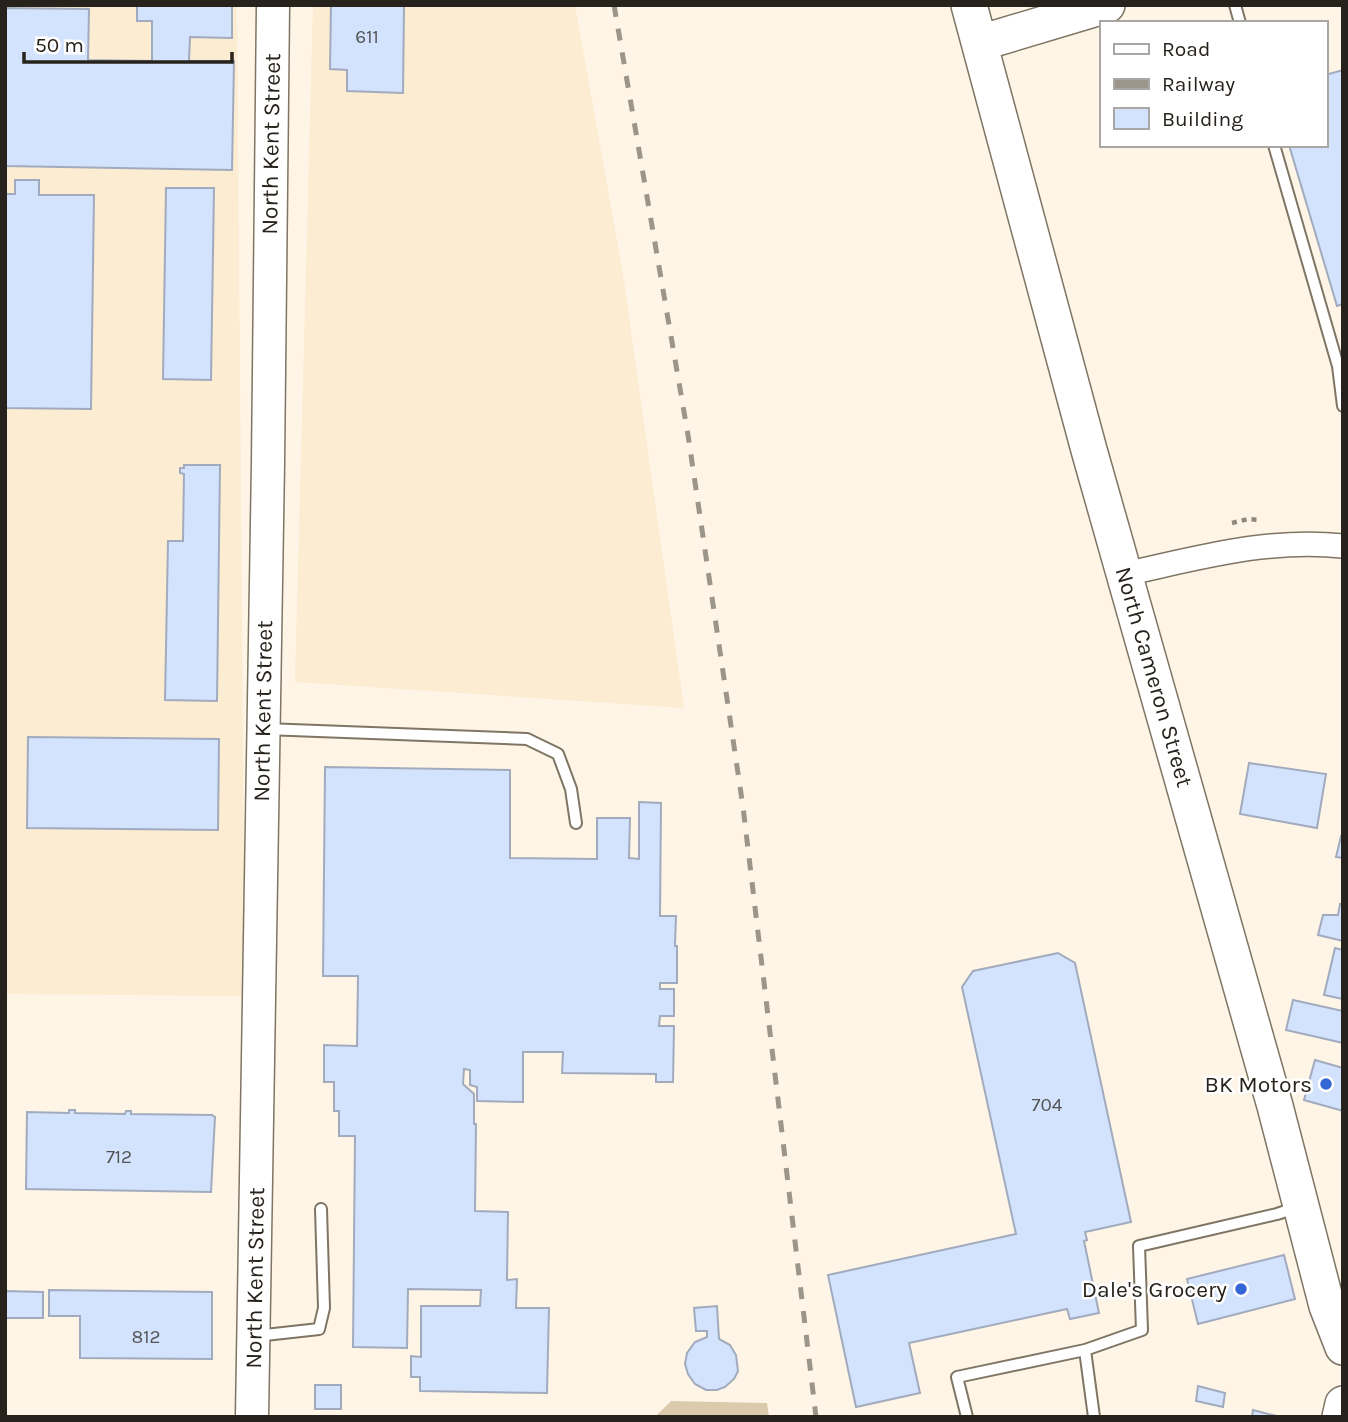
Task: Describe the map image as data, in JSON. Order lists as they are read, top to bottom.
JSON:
{
  "streets": {
    "main road": ["North Cameron Street"],
    "street": ["North Kent Street"]
  },
  "places": ["BK Motors", "Dale's Grocery"],
  "house_numbers": [
    "611",
    "704",
    "712",
    "812"
  ],
  "legend": ["Road", "Railway", "Building"],
  "scale_bar": "50 m"
}
